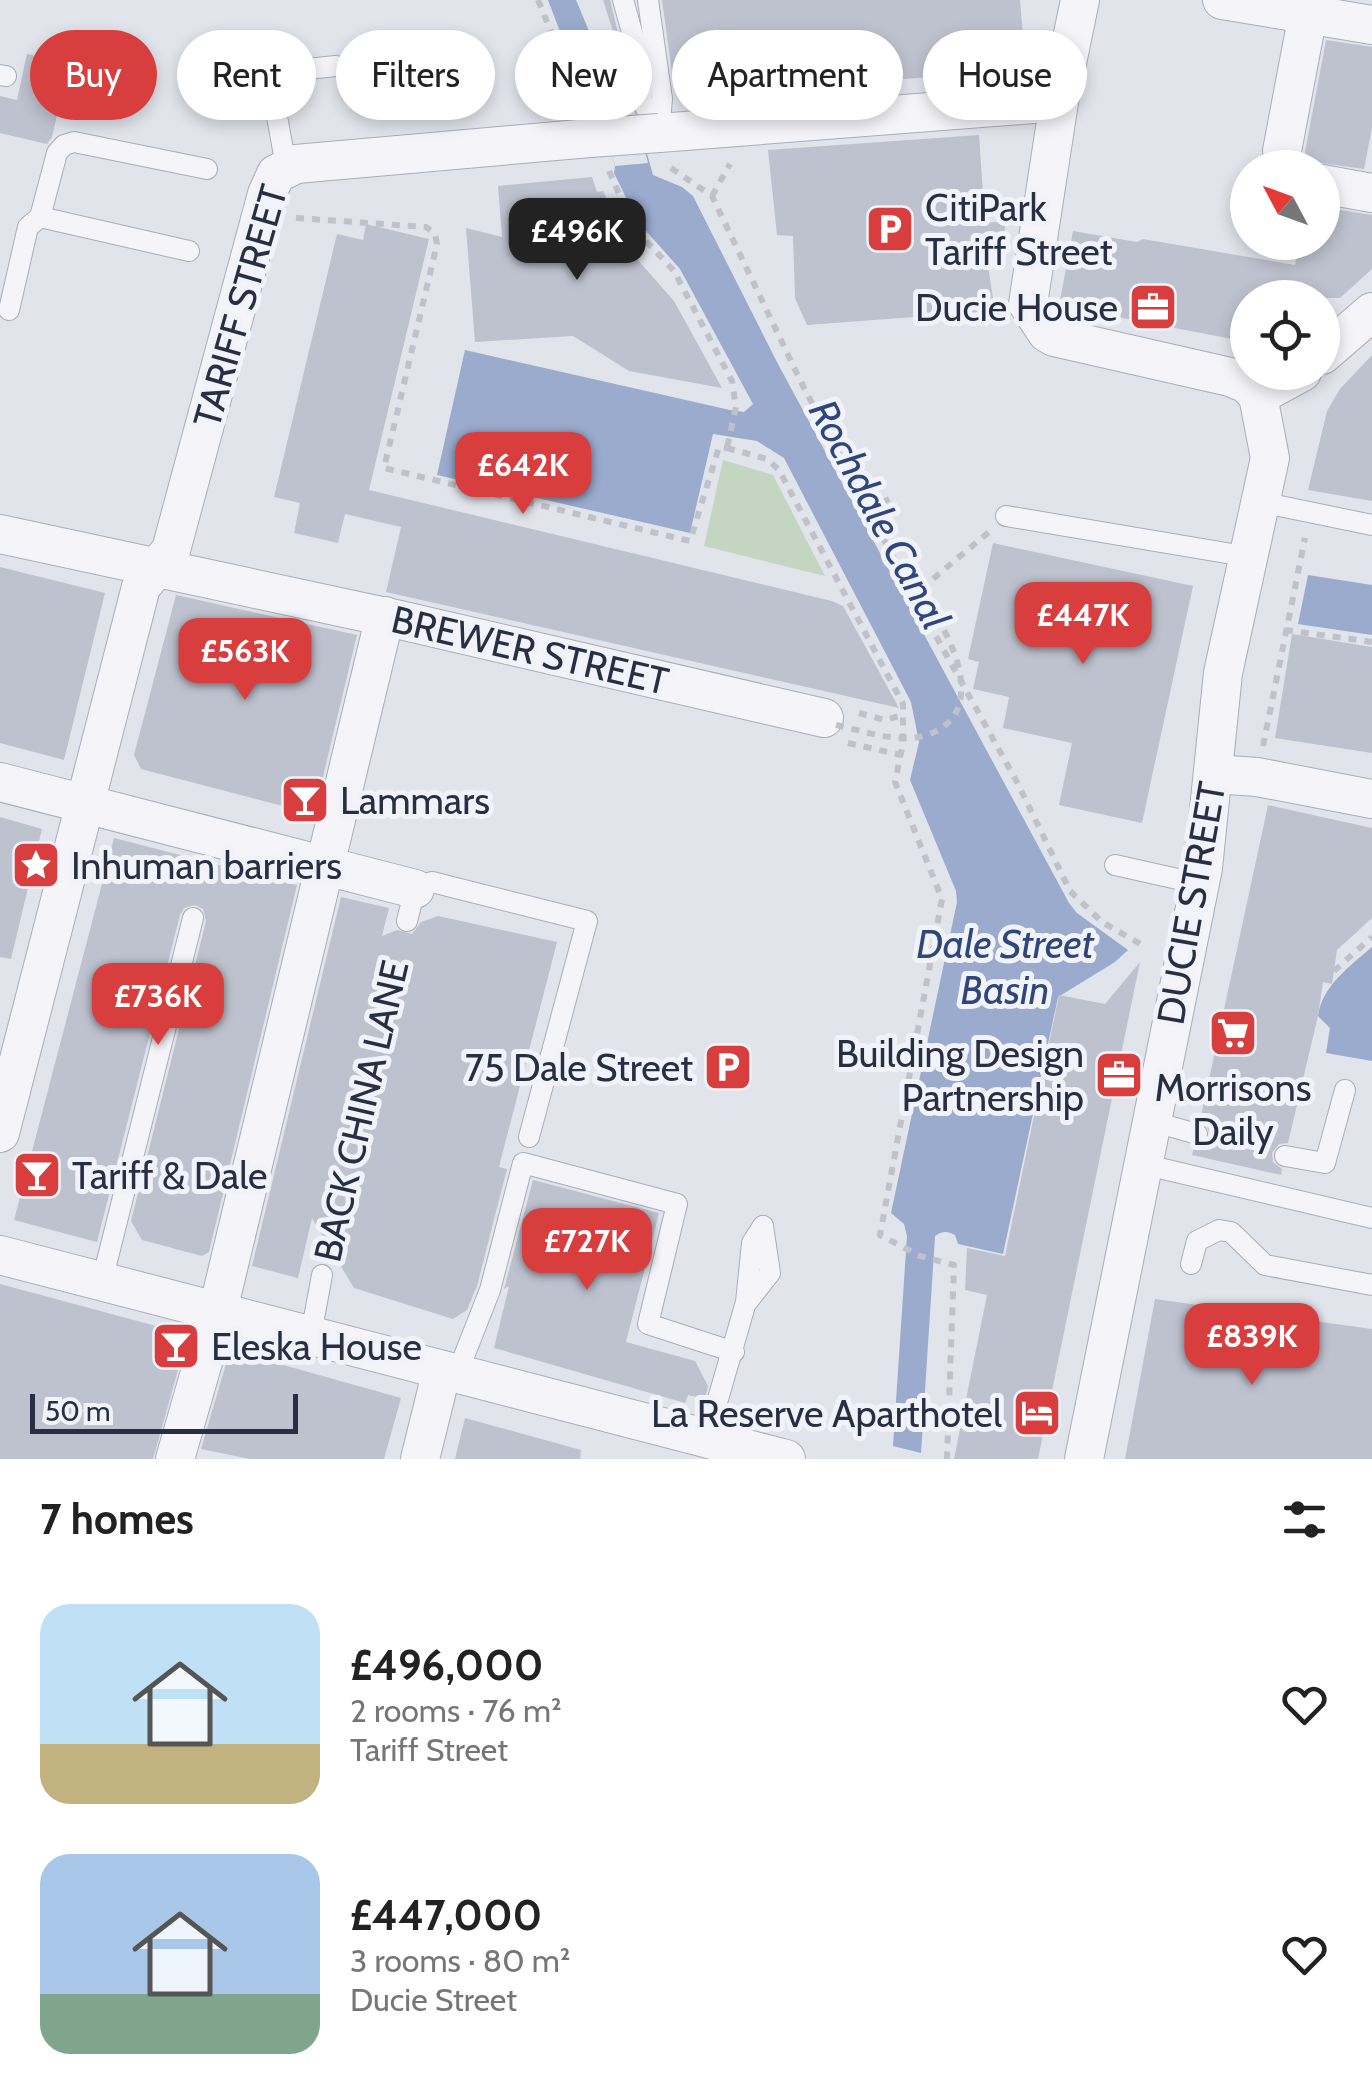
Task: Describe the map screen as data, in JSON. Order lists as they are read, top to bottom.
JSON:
{
  "streets": {
    "street": ["TARIFF STREET", "BREWER STREET", "DUCIE STREET"],
    "lane": ["BACK CHINA LANE"]
  },
  "crossings": [
    ["TARIFF STREET", "BREWER STREET"]
  ],
  "water": ["Rochdale Canal", "Dale Street Basin"],
  "places": {
    "parking": ["CitiPark Tariff Street", "75 Dale Street"],
    "office": ["Ducie House", "Building Design Partnership"],
    "bar": ["Lammars", "Tariff & Dale", "Eleska House"],
    "place": ["Inhuman barriers"],
    "supermarket": ["Morrisons Daily"],
    "hotel": ["La Reserve Aparthotel"]
  },
  "scale_bar": "50 m",
  "north": "top left",
  "page": {
    "chip": [
      "Buy",
      "Rent",
      "Filters",
      "New",
      "Apartment",
      "House"
    ],
    "price": [
      "£496K",
      "£642K",
      "£447K",
      "£563K",
      "£736K",
      "£727K",
      "£839K"
    ],
    "scale": "50 m",
    "heading": "7 homes",
    "list": [
      {
        "name": "£496,000",
        "note": "2 rooms · 76 m² · Tariff Street"
      },
      {
        "name": "£447,000",
        "note": "3 rooms · 80 m² · Ducie Street"
      }
    ]
  }
}
